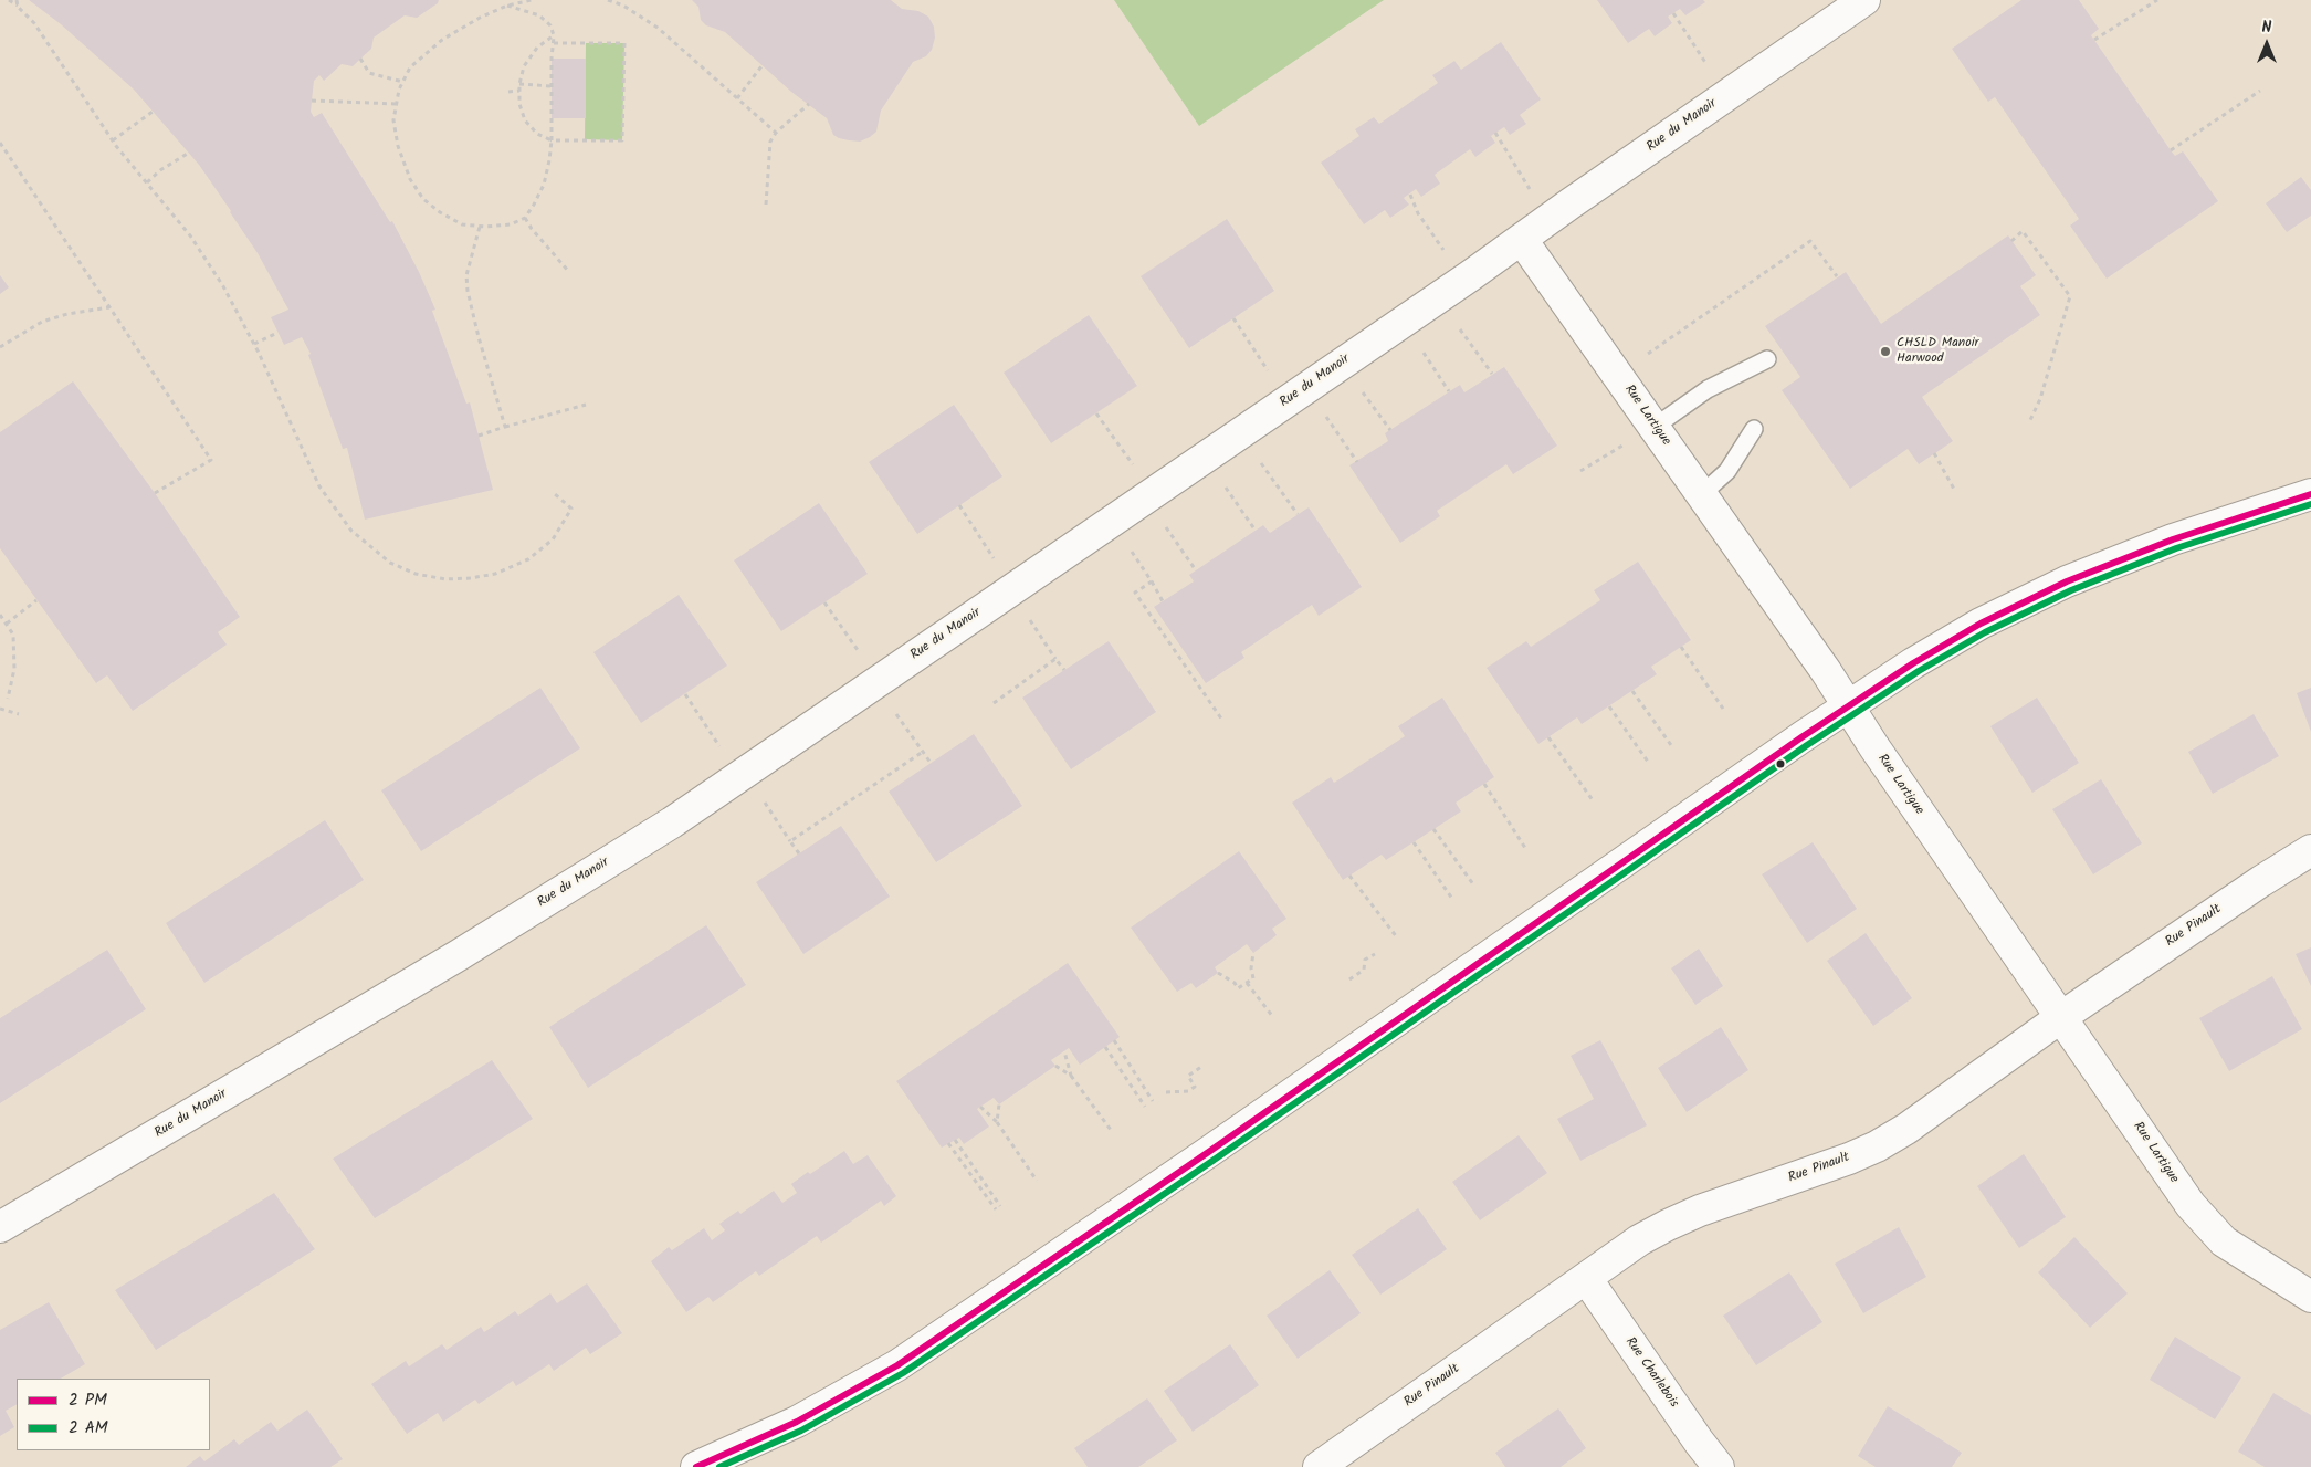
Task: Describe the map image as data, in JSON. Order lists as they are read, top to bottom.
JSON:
{
  "streets": {
    "street": [
      "Rue du Manoir",
      "Rue Lartigue",
      "Rue Pinault",
      "Rue Charlebois"
    ]
  },
  "crossings": [
    ["Rue du Manoir", "Rue Lartigue"],
    ["Rue Lartigue", "Rue Pinault"],
    ["Rue Pinault", "Rue Charlebois"]
  ],
  "places": ["CHSLD Manoir Harwood"],
  "legend": ["2 PM", "2 AM"],
  "north": "top"
}
